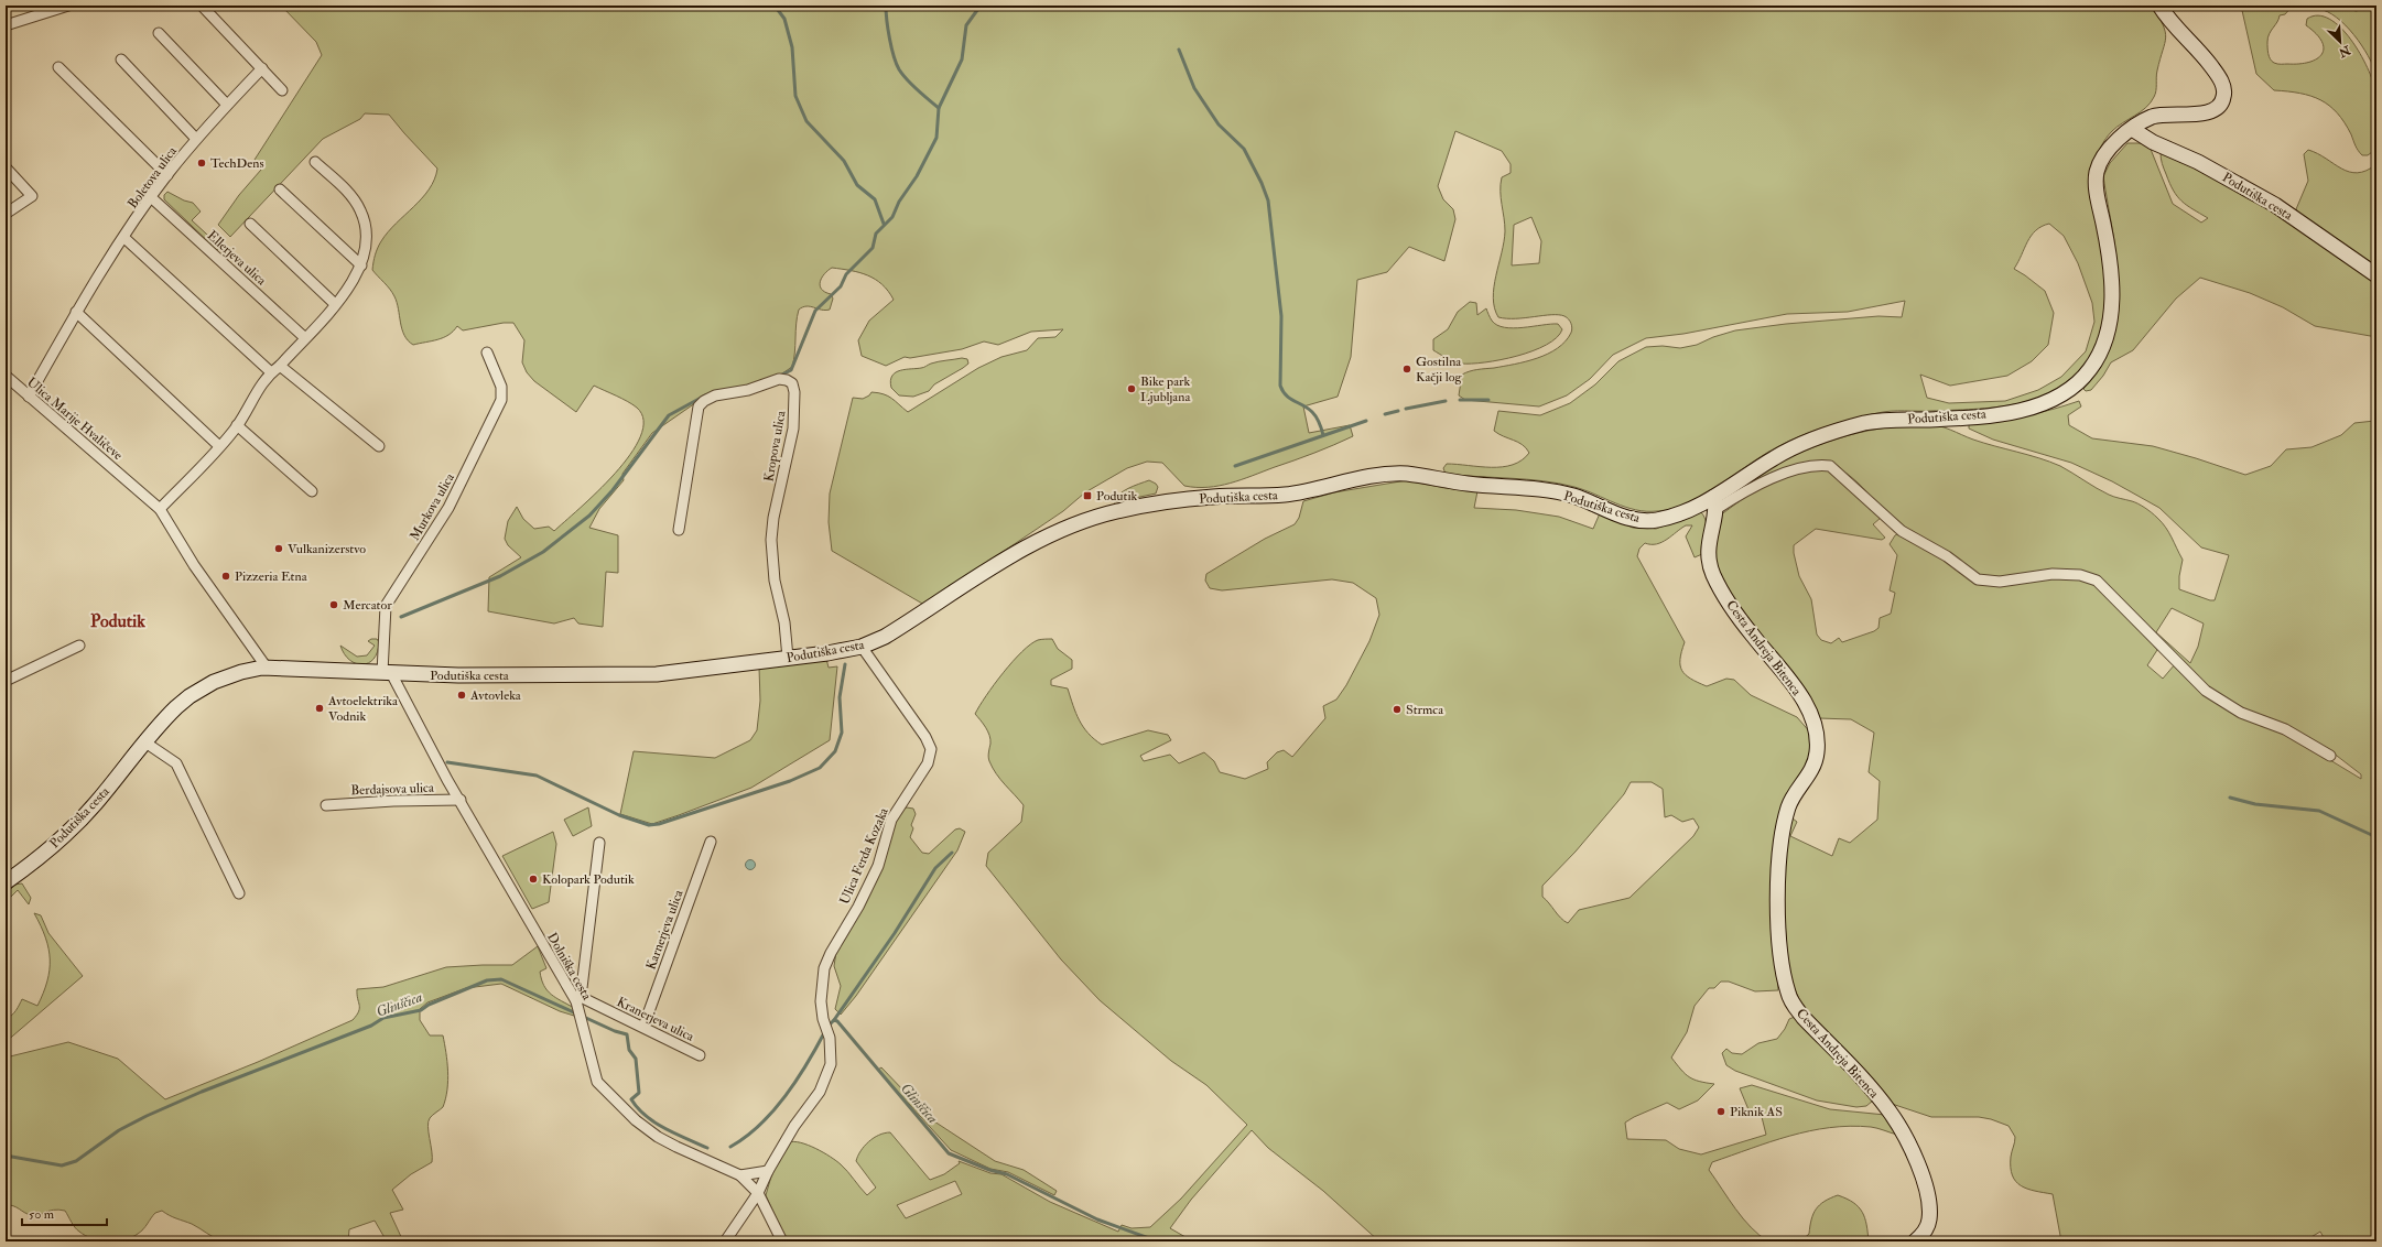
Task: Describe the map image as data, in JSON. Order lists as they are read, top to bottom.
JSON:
{
  "streets": {
    "street": [
      "Boletova ulica",
      "Podutiška cesta",
      "Ellerjeva ulica",
      "Ulica Marije Hvaličeve",
      "Kropova ulica",
      "Murkova ulica",
      "Cesta Andreja Bitenca",
      "Berdajsova ulica",
      "Ulica Ferda Kozaka",
      "Karnerjeva ulica",
      "Dolniška cesta",
      "Kranerjeva ulica"
    ]
  },
  "crossings": [
    ["Boletova ulica", "Ellerjeva ulica"],
    ["Boletova ulica", "Ulica Marije Hvaličeve"],
    ["Podutiška cesta", "Ulica Marije Hvaličeve"],
    ["Podutiška cesta", "Kropova ulica"],
    ["Podutiška cesta", "Murkova ulica"],
    ["Podutiška cesta", "Cesta Andreja Bitenca"],
    ["Podutiška cesta", "Ulica Ferda Kozaka"],
    ["Podutiška cesta", "Dolniška cesta"],
    ["Murkova ulica", "Dolniška cesta"],
    ["Berdajsova ulica", "Dolniška cesta"],
    ["Karnerjeva ulica", "Kranerjeva ulica"],
    ["Dolniška cesta", "Kranerjeva ulica"]
  ],
  "districts": ["Podutik"],
  "water": ["Glinščica"],
  "places": {
    "other": [
      "TechDens",
      "Gostilna Kačji log",
      "Bike park Ljubljana",
      "Vulkanizerstvo",
      "Pizzeria Etna",
      "Mercator",
      "Avtovleka",
      "Avtoelektrika Vodnik",
      "Strmca",
      "Kolopark Podutik",
      "Piknik AS"
    ],
    "transit": ["Podutik"]
  },
  "scale_bar": "50 m",
  "north": "bottom right"
}
